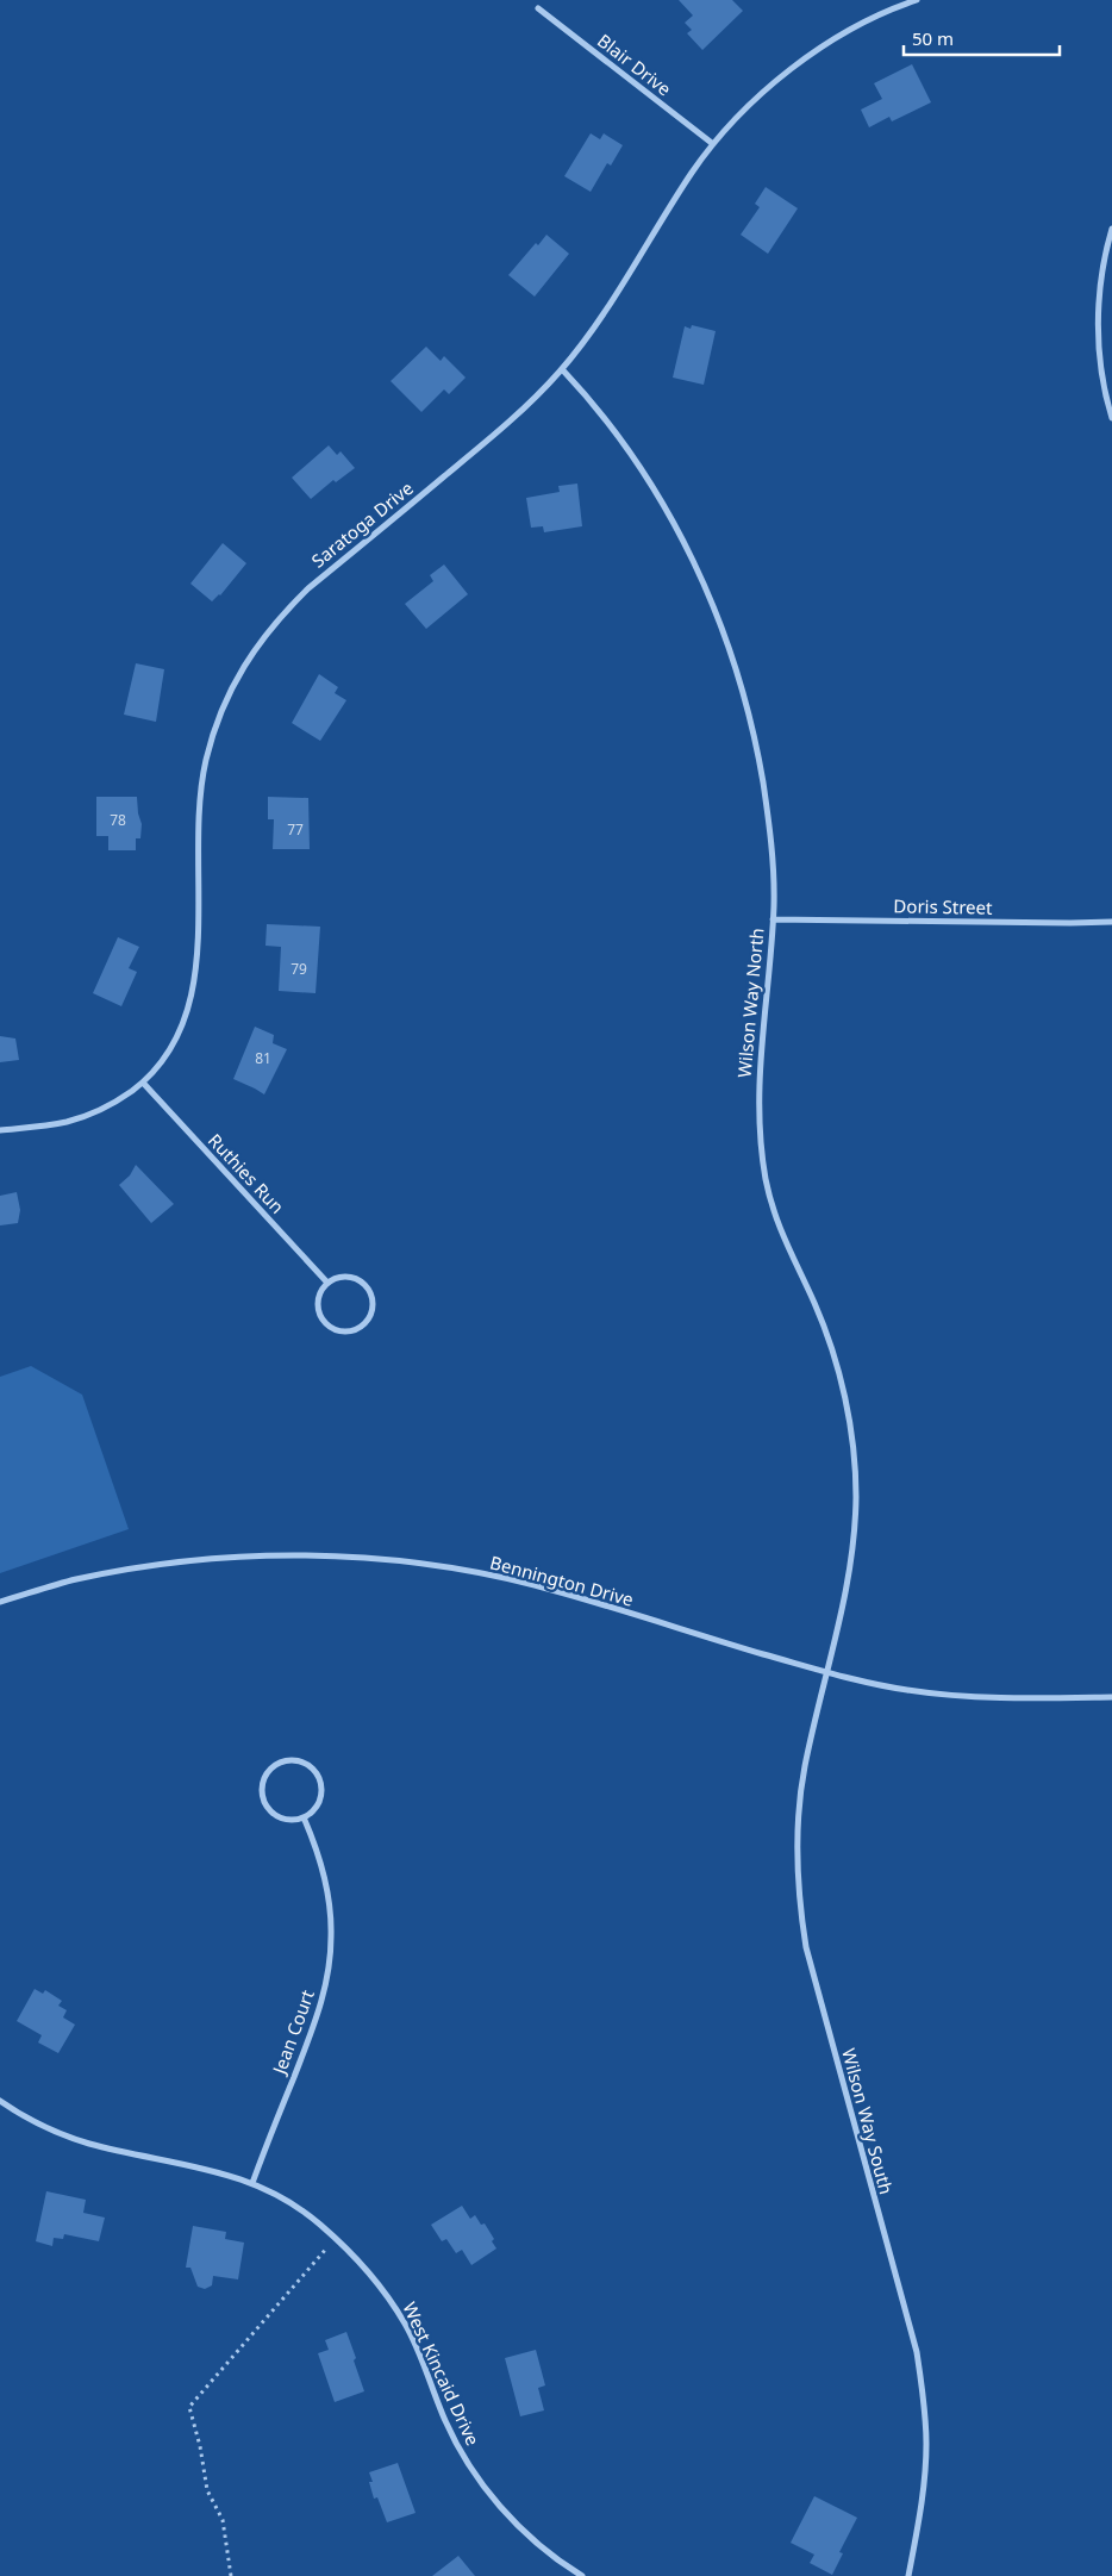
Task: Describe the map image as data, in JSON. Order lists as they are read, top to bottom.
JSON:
{
  "streets": {
    "street": [
      "Blair Drive",
      "Saratoga Drive",
      "Doris Street",
      "Wilson Way North",
      "Ruthies Run",
      "Bennington Drive",
      "Jean Court",
      "Wilson Way South",
      "West Kincaid Drive"
    ]
  },
  "crossings": [
    ["Blair Drive", "Saratoga Drive"],
    ["Saratoga Drive", "Wilson Way North"],
    ["Saratoga Drive", "Ruthies Run"],
    ["Doris Street", "Wilson Way North"],
    ["Wilson Way North", "Bennington Drive"],
    ["Wilson Way North", "Wilson Way South"],
    ["Bennington Drive", "Wilson Way South"],
    ["Jean Court", "West Kincaid Drive"]
  ],
  "house_numbers": [
    "78",
    "77",
    "79",
    "81"
  ],
  "scale_bar": "50 m"
}
